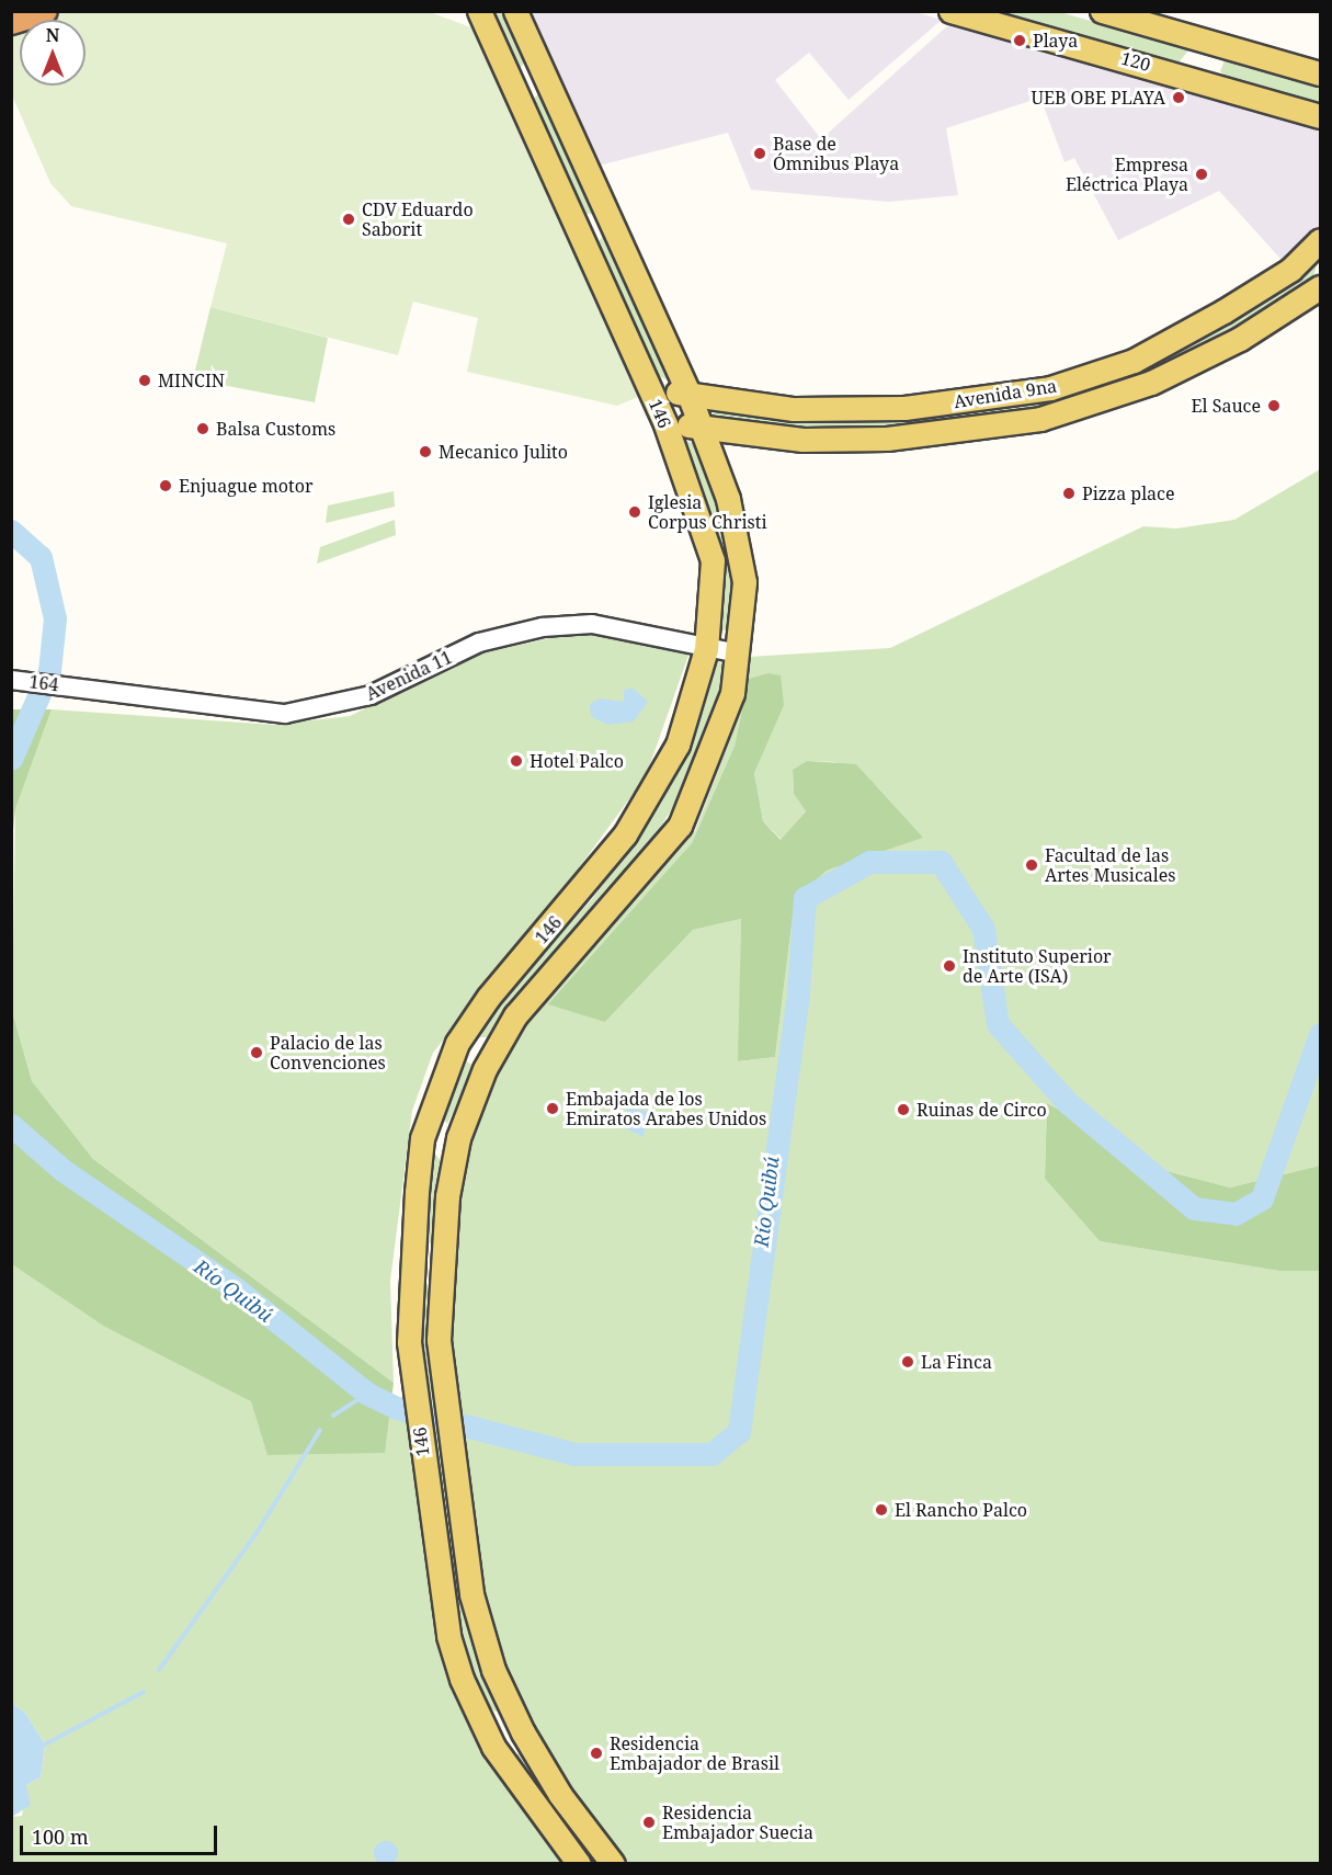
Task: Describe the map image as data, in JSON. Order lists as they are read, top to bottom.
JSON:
{
  "streets": {
    "main road": ["120", "Avenida 9na", "146"],
    "street": ["Avenida 11", "164"]
  },
  "crossings": [
    ["Avenida 9na", "146"],
    ["146", "Avenida 11"],
    ["Avenida 11", "164"]
  ],
  "water": ["Río Quibú"],
  "places": [
    "Playa",
    "UEB OBE PLAYA",
    "Base de Ómnibus Playa",
    "Empresa Eléctrica Playa",
    "CDV Eduardo Saborit",
    "MINCIN",
    "El Sauce",
    "Balsa Customs",
    "Mecanico Julito",
    "Enjuague motor",
    "Pizza place",
    "Iglesia Corpus Christi",
    "Hotel Palco",
    "Facultad de las Artes Musicales",
    "Instituto Superior de Arte (ISA)",
    "Palacio de las Convenciones",
    "Embajada de los Emiratos Arabes Unidos",
    "Ruinas de Circo",
    "La Finca",
    "El Rancho Palco",
    "Residencia Embajador de Brasil",
    "Residencia Embajador Suecia"
  ],
  "scale_bar": "100 m",
  "north": "top"
}
